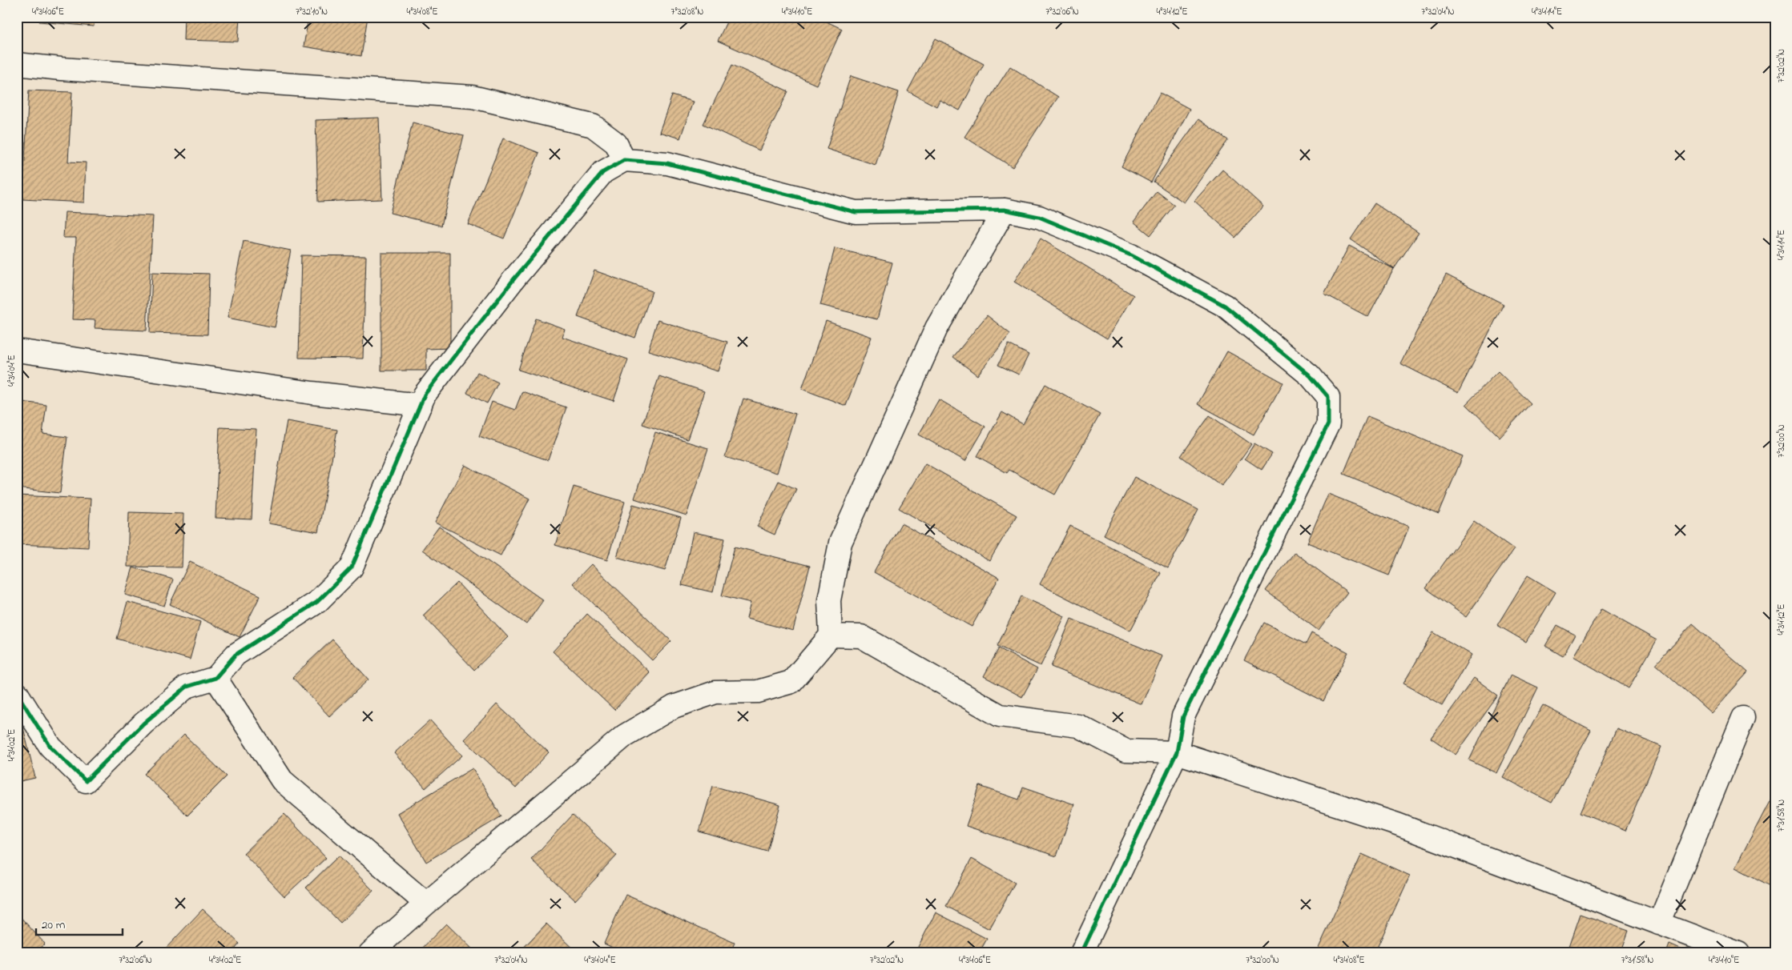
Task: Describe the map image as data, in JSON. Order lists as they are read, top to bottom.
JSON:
{
  "scale_bar": "20 m",
  "coordinates": [
    "4°34'06\"E",
    "7°32'10\"N",
    "4°34'08\"E",
    "7°32'08\"N",
    "4°34'10\"E",
    "7°32'06\"N",
    "4°34'12\"E",
    "7°32'04\"N",
    "4°34'14\"E",
    "7°32'02\"N",
    "4°34'04\"E",
    "7°32'00\"N",
    "4°34'02\"E",
    "7°31'58\"N"
  ]
}
